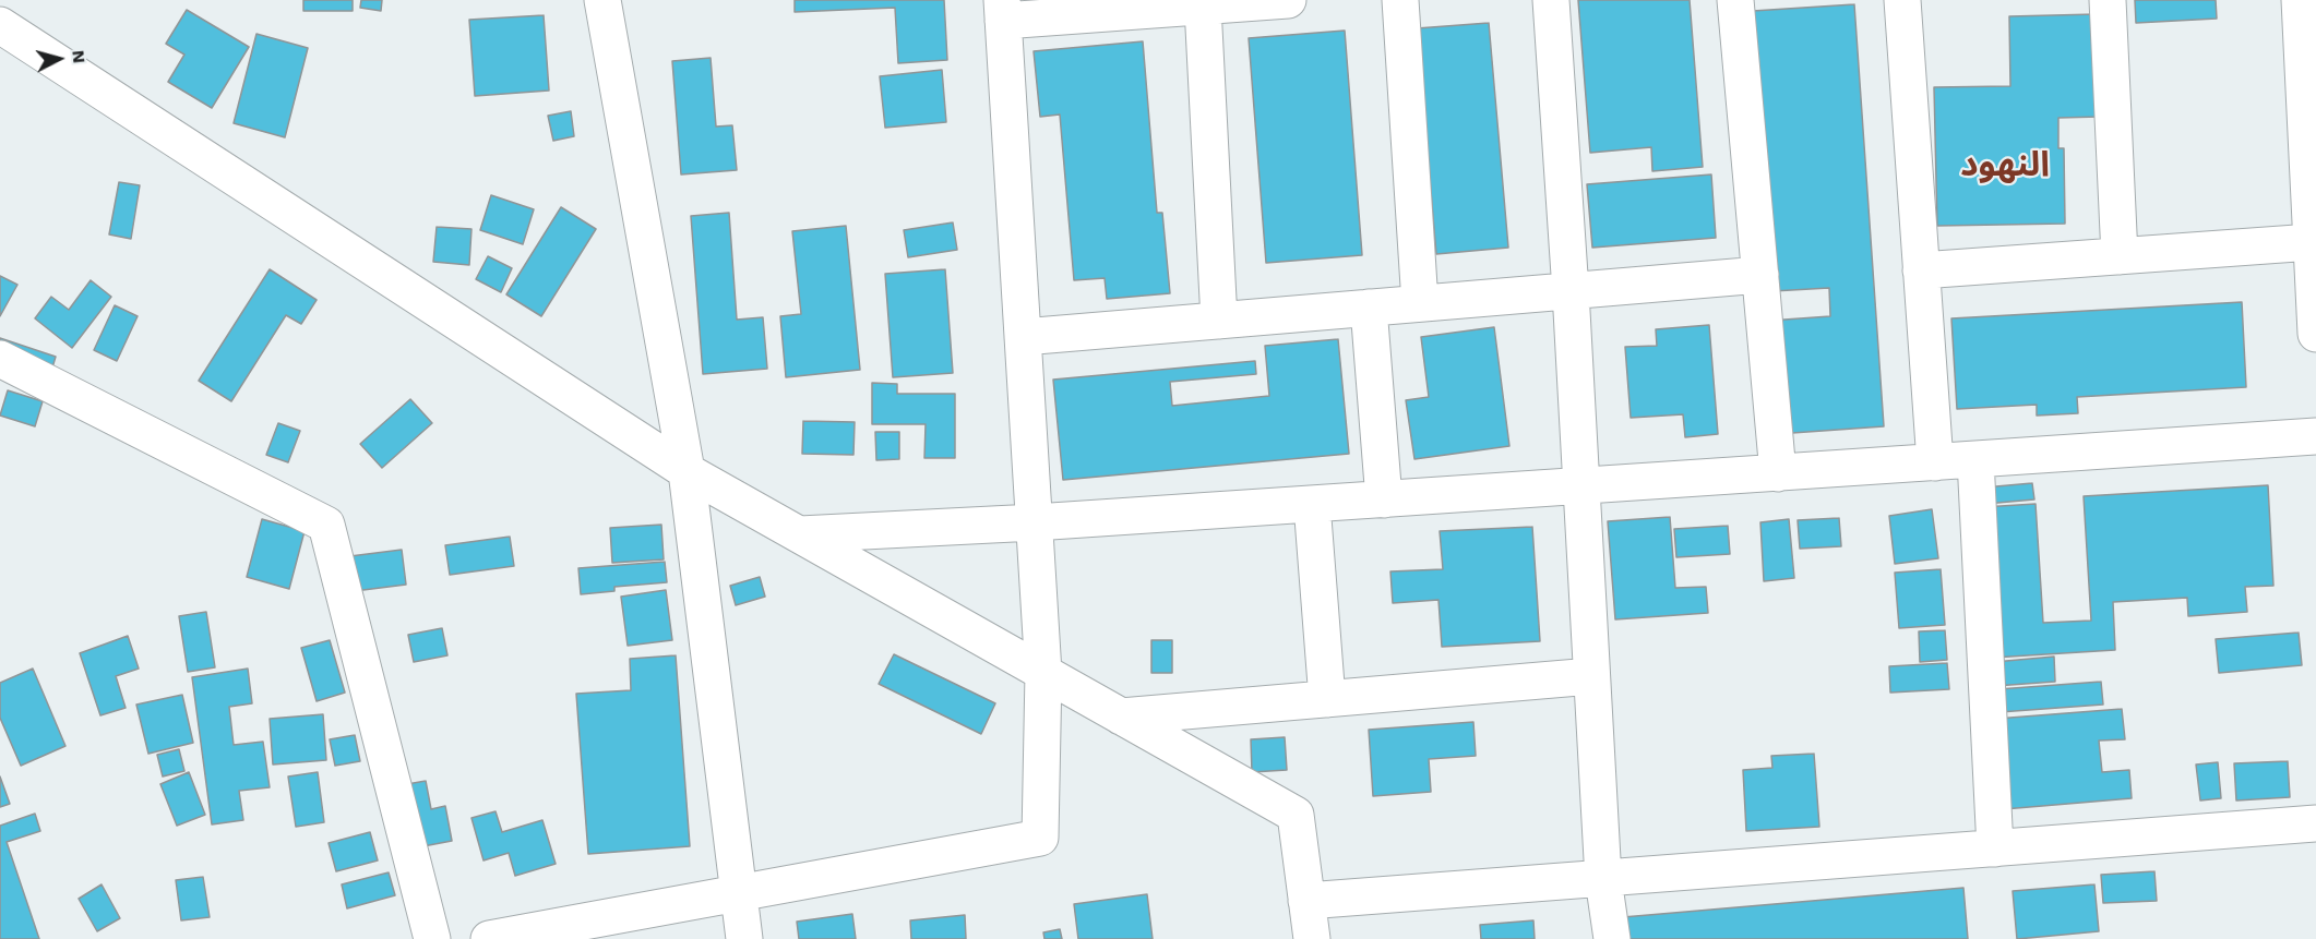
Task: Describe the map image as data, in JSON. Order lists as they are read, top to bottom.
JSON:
{
  "districts": ["النهود"],
  "north": "right"
}
